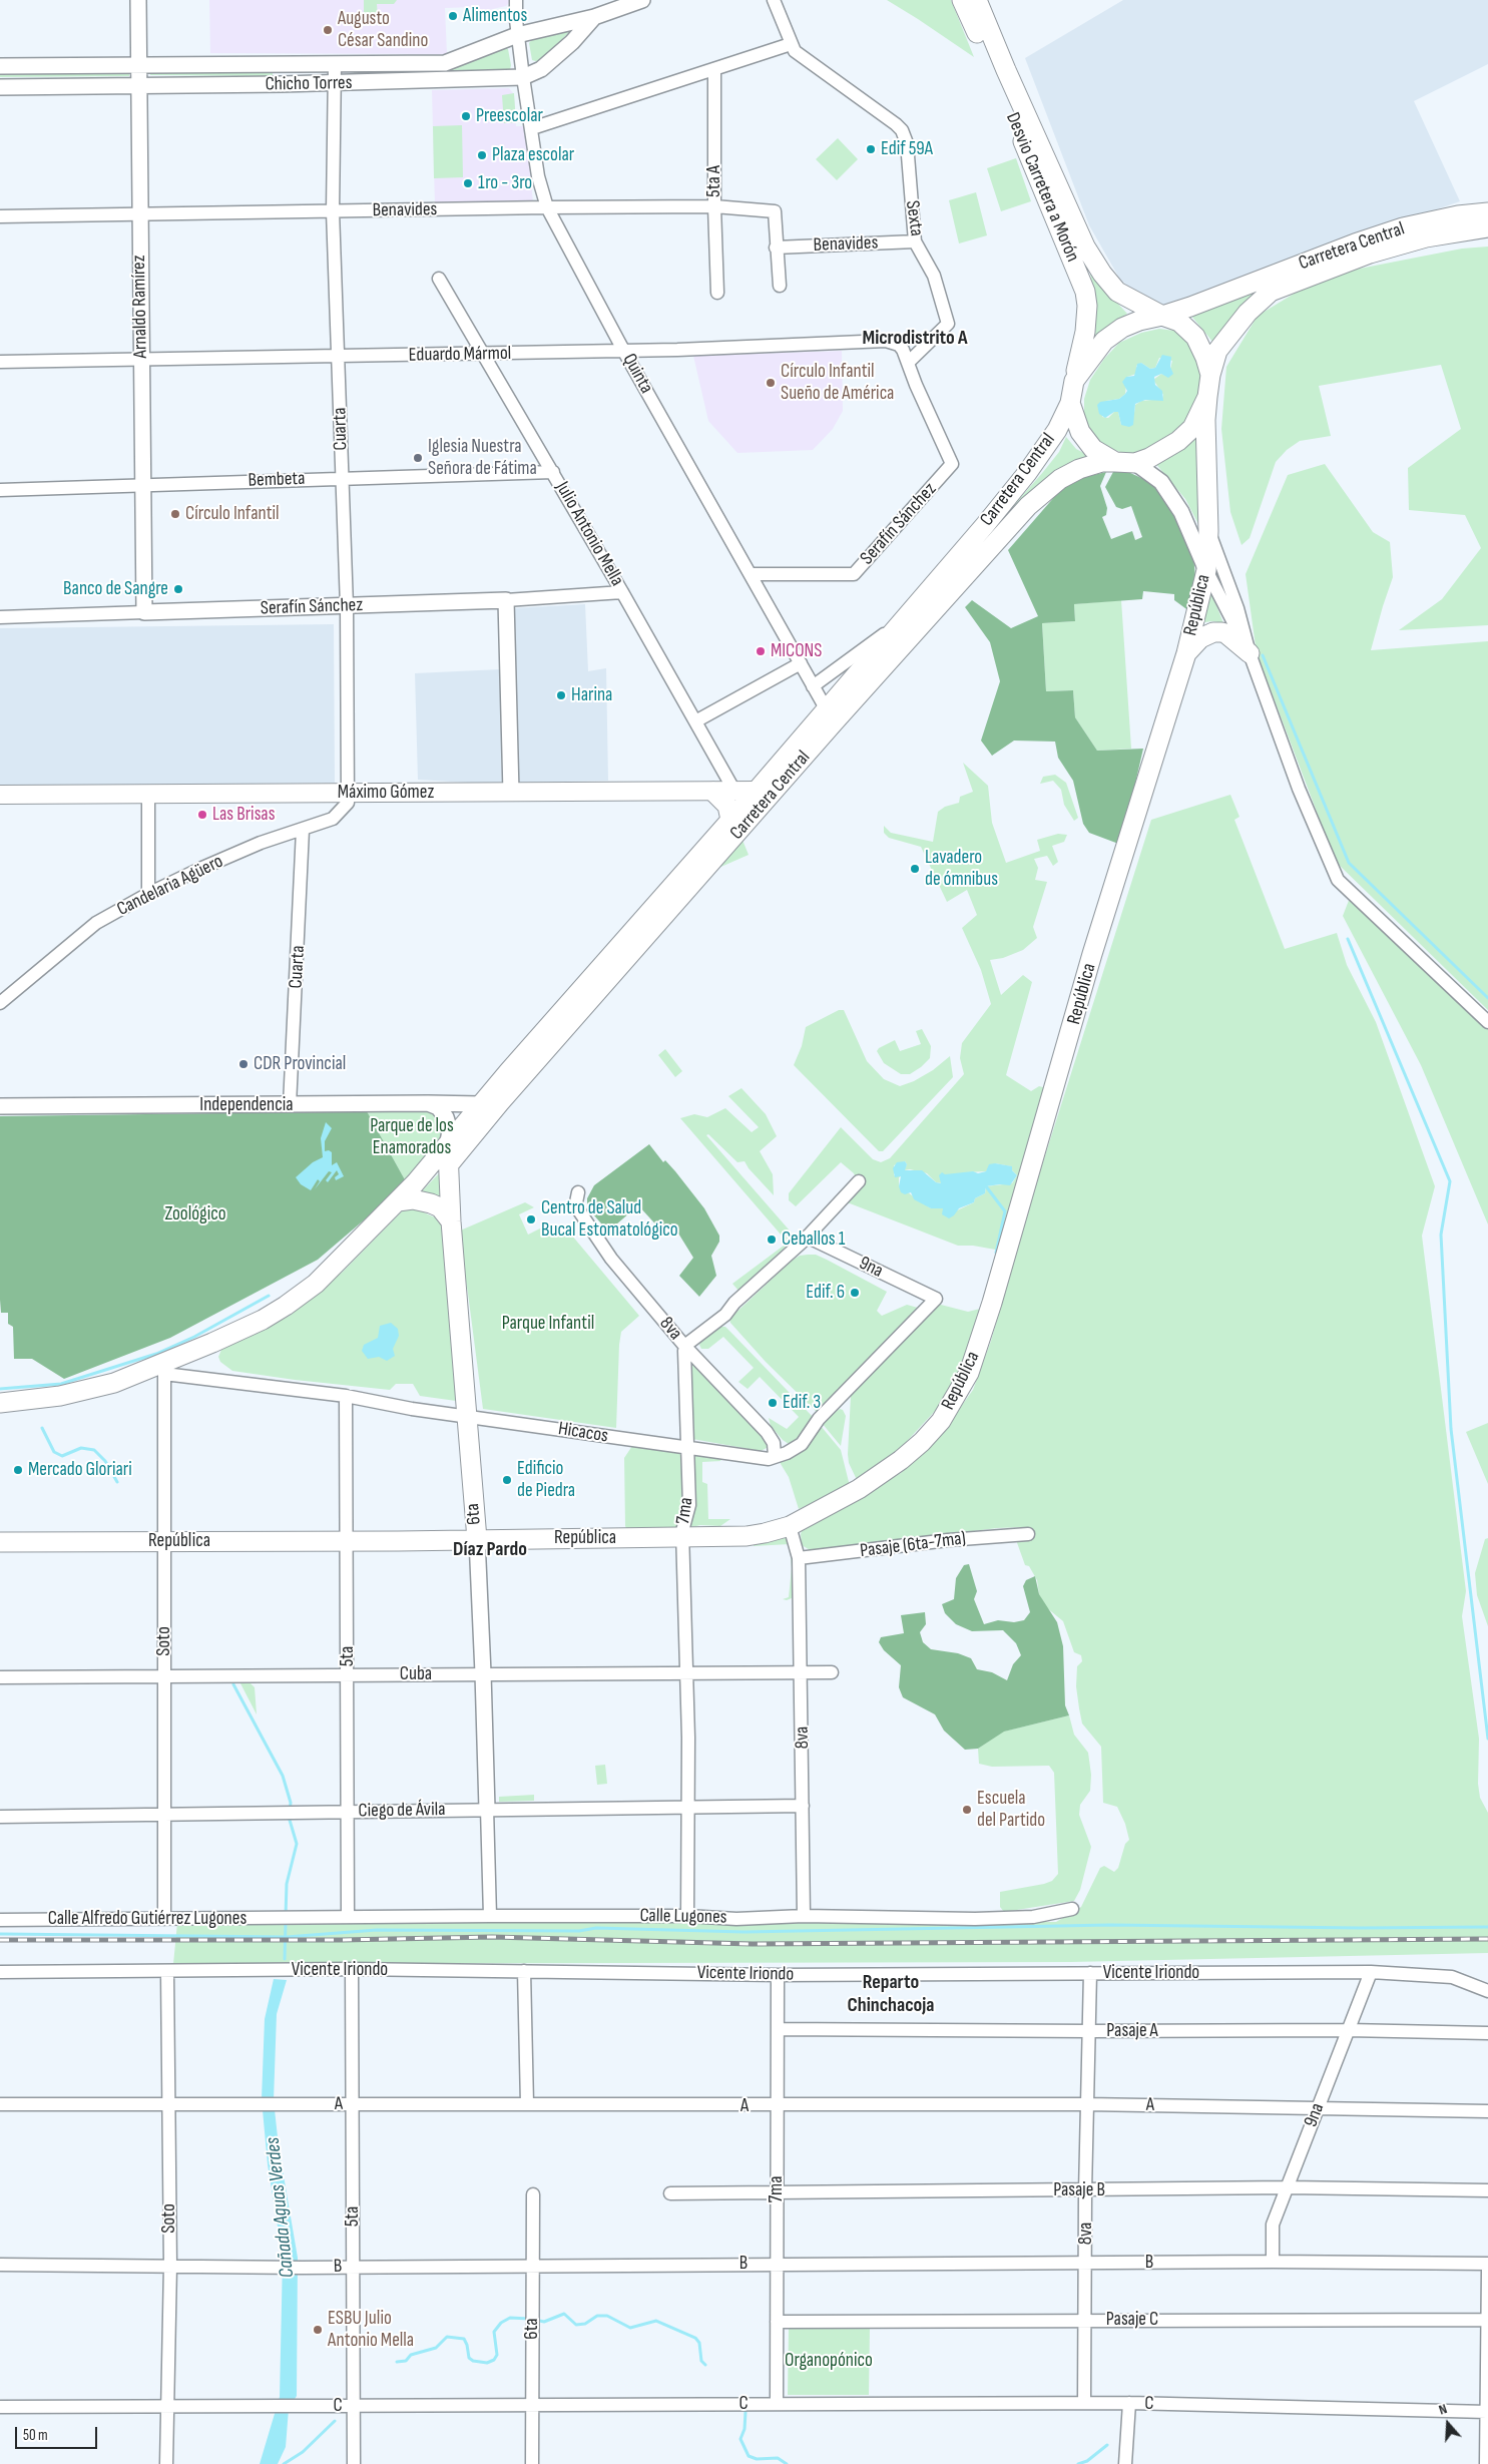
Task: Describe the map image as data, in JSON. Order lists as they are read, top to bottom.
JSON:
{
  "streets": {
    "main road": [
      "Desvio Carretera a Morón",
      "Carretera Central",
      "República",
      "Máximo Gómez",
      "6ta"
    ],
    "street": [
      "Chicho Torres",
      "5ta A",
      "Benavides",
      "Sexta",
      "Arnaldo Ramírez",
      "Eduardo Mármol",
      "Quinta",
      "Cuarta",
      "Bembeta",
      "Serafín Sánchez",
      "Julio Antonio Mella",
      "Candelaria Agüero",
      "Independencia",
      "9na",
      "8va",
      "Hicacos",
      "7ma",
      "Pasaje (6ta-7ma)",
      "Soto",
      "5ta",
      "Cuba",
      "Ciego de Ávila",
      "Calle Lugones",
      "Calle Alfredo Gutiérrez Lugones",
      "Vicente Iriondo",
      "Pasaje A",
      "A",
      "Pasaje B",
      "B",
      "Pasaje C",
      "C"
    ]
  },
  "crossings": [
    ["Chicho Torres", "Arnaldo Ramírez"],
    ["Chicho Torres", "Quinta"],
    ["Chicho Torres", "Cuarta"],
    ["5ta A", "Benavides"],
    ["Desvio Carretera a Morón", "Carretera Central"],
    ["Desvio Carretera a Morón", "República"],
    ["Benavides", "Sexta"],
    ["Benavides", "Arnaldo Ramírez"],
    ["Benavides", "Quinta"],
    ["Benavides", "Cuarta"],
    ["Sexta", "Eduardo Mármol"],
    ["Sexta", "Serafín Sánchez"],
    ["Carretera Central", "Quinta"],
    ["Carretera Central", "República"],
    ["Carretera Central", "Máximo Gómez"],
    ["Carretera Central", "Independencia"],
    ["Carretera Central", "Hicacos"],
    ["Carretera Central", "6ta"],
    ["Carretera Central", "Soto"],
    ["Arnaldo Ramírez", "Eduardo Mármol"],
    ["Arnaldo Ramírez", "Bembeta"],
    ["Arnaldo Ramírez", "Serafín Sánchez"],
    ["Eduardo Mármol", "Quinta"],
    ["Eduardo Mármol", "Cuarta"],
    ["Eduardo Mármol", "Serafín Sánchez"],
    ["Eduardo Mármol", "Julio Antonio Mella"],
    ["Quinta", "Serafín Sánchez"],
    ["Cuarta", "Bembeta"],
    ["Cuarta", "Serafín Sánchez"],
    ["Cuarta", "Máximo Gómez"],
    ["Cuarta", "Candelaria Agüero"],
    ["Cuarta", "Independencia"],
    ["Bembeta", "Julio Antonio Mella"],
    ["Serafín Sánchez", "Julio Antonio Mella"],
    ["Julio Antonio Mella", "Máximo Gómez"],
    ["República", "8va"],
    ["República", "7ma"],
    ["República", "6ta"],
    ["República", "Soto"],
    ["República", "5ta"],
    ["Máximo Gómez", "Candelaria Agüero"],
    ["9na", "Hicacos"],
    ["9na", "Vicente Iriondo"],
    ["9na", "Pasaje A"],
    ["9na", "A"],
    ["9na", "Pasaje B"],
    ["9na", "B"],
    ["8va", "Hicacos"],
    ["8va", "7ma"],
    ["8va", "Pasaje (6ta-7ma)"],
    ["8va", "Cuba"],
    ["8va", "Ciego de Ávila"],
    ["8va", "Calle Lugones"],
    ["8va", "Vicente Iriondo"],
    ["8va", "Pasaje A"],
    ["8va", "A"],
    ["8va", "Pasaje B"],
    ["8va", "B"],
    ["8va", "Pasaje C"],
    ["8va", "C"],
    ["Hicacos", "7ma"],
    ["Hicacos", "6ta"],
    ["Hicacos", "Soto"],
    ["Hicacos", "5ta"],
    ["7ma", "Cuba"],
    ["7ma", "Ciego de Ávila"],
    ["7ma", "Calle Lugones"],
    ["7ma", "Vicente Iriondo"],
    ["7ma", "Pasaje A"],
    ["7ma", "A"],
    ["7ma", "Pasaje B"],
    ["7ma", "B"],
    ["7ma", "Pasaje C"],
    ["7ma", "C"],
    ["6ta", "Cuba"],
    ["6ta", "Ciego de Ávila"],
    ["6ta", "Calle Lugones"],
    ["6ta", "B"],
    ["6ta", "C"],
    ["Soto", "Cuba"],
    ["Soto", "Ciego de Ávila"],
    ["Soto", "Calle Alfredo Gutiérrez Lugones"],
    ["Soto", "Vicente Iriondo"],
    ["Soto", "A"],
    ["Soto", "B"],
    ["Soto", "C"],
    ["5ta", "Cuba"],
    ["5ta", "Ciego de Ávila"],
    ["5ta", "Calle Lugones"],
    ["5ta", "Vicente Iriondo"],
    ["5ta", "A"],
    ["5ta", "B"],
    ["5ta", "C"],
    ["Calle Lugones", "Calle Alfredo Gutiérrez Lugones"]
  ],
  "districts": ["Microdistrito A", "Díaz Pardo", "Reparto Chinchacoja"],
  "water": ["Cañada Aguas Verdes"],
  "parks": [
    "Parque de los Enamorados",
    "Zoológico",
    "Parque Infantil",
    "Organopónico"
  ],
  "places": [
    "Alimentos",
    "Augusto César Sandino",
    "Preescolar",
    "Edif 59A",
    "Plaza escolar",
    "1ro - 3ro",
    "Círculo Infantil Sueño de América",
    "Iglesia Nuestra Señora de Fátima",
    "Círculo Infantil",
    "Banco de Sangre",
    "MICONS",
    "Harina",
    "Las Brisas",
    "Lavadero de ómnibus",
    "CDR Provincial",
    "Centro de Salud Bucal Estomatológico",
    "Ceballos 1",
    "Edif. 6",
    "Edif. 3",
    "Mercado Gloriari",
    "Edificio de Piedra",
    "Escuela del Partido",
    "ESBU Julio Antonio Mella"
  ],
  "scale_bar": "50 m",
  "north": "top"
}
